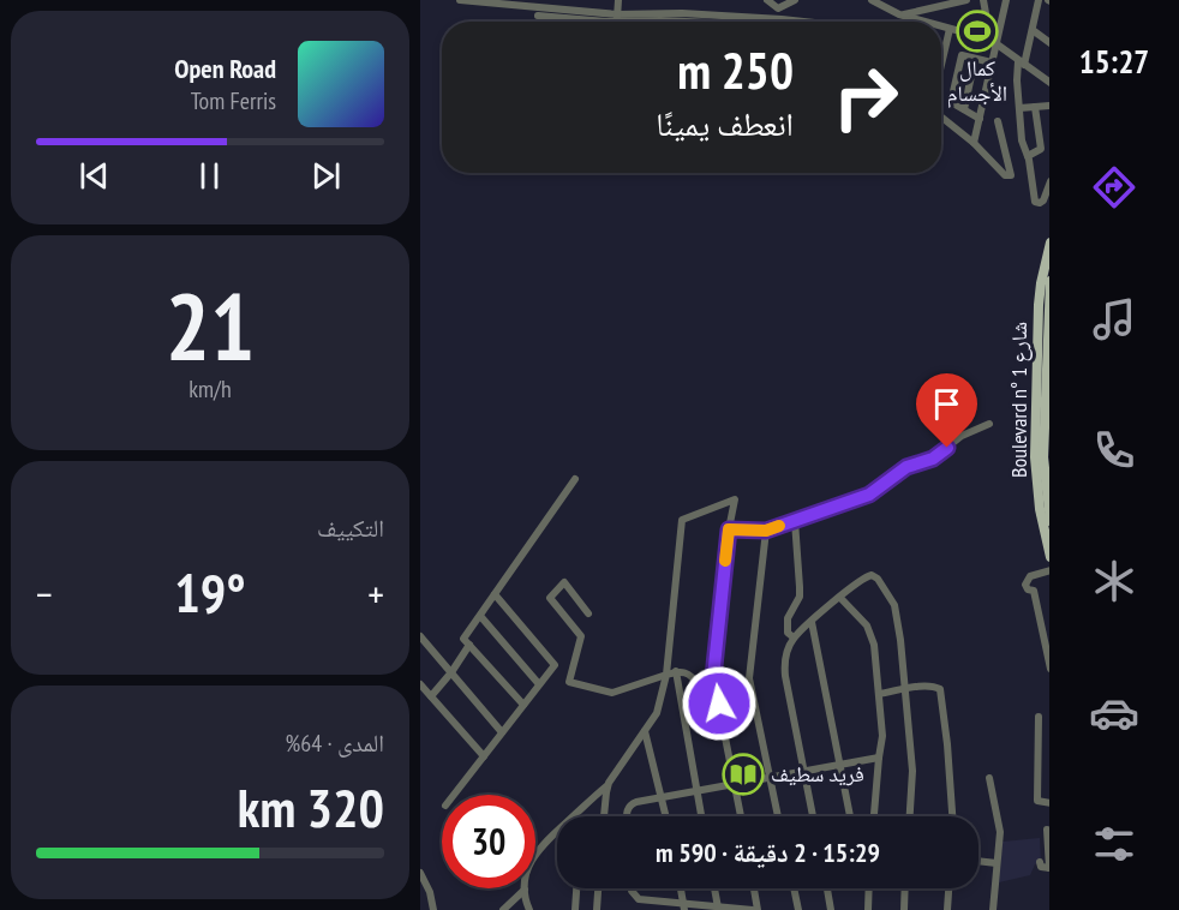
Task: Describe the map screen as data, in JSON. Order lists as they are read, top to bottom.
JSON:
{
  "streets": {
    "main road": ["Boulevard n° شارع 1"]
  },
  "places": {
    "sports": ["كمال الأجسام"],
    "library": ["فريد سطيف"]
  },
  "page": {
    "tabs": "15:27",
    "turn": ["250 m", "انعطف يمينًا"],
    "song": ["Open Road", "Tom Ferris"],
    "tile": [
      ["21", "km/h"],
      "التكييف",
      ["المدى · 64%", "320 km"]
    ],
    "heat": ["−", "19°", "+"],
    "limit": "30",
    "trip": "15:29 · 2 دقيقة · 590 m"
  }
}
